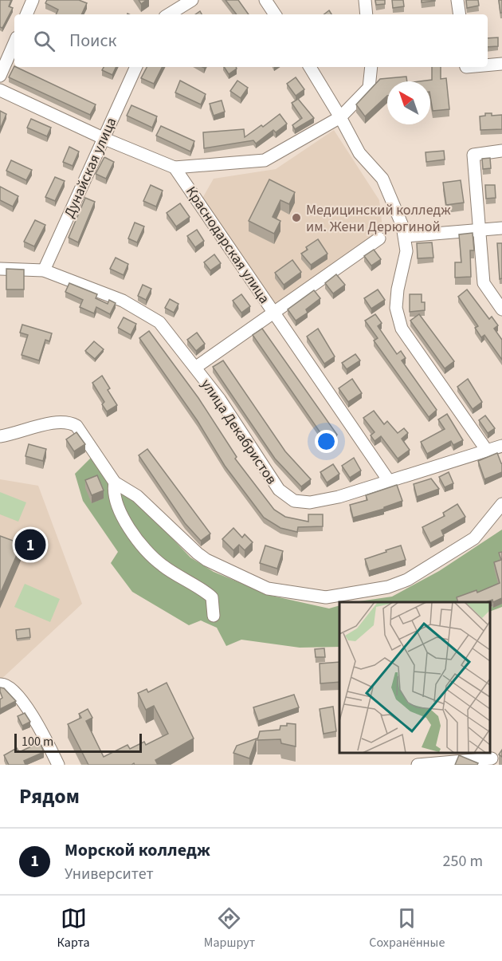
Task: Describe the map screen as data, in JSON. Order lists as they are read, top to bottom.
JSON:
{
  "streets": {
    "street": ["Дунайская улица", "Краснодарская улица", "улица Декабристов"]
  },
  "crossings": [
    ["Дунайская улица", "улица Декабристов"],
    ["Краснодарская улица", "улица Декабристов"]
  ],
  "places": ["Медицинский колледж им. Жени Дерюгиной"],
  "scale_bar": "100 m",
  "north": "top left",
  "page": {
    "search": "Поиск",
    "pins": "1",
    "scale": "100 m",
    "heading": "Рядом",
    "list": [
      {
        "mark": "1",
        "name": "Морской колледж",
        "note": "Университет",
        "value": "250 m"
      }
    ],
    "nav": ["Карта", "Маршрут", "Сохранённые"]
  }
}
